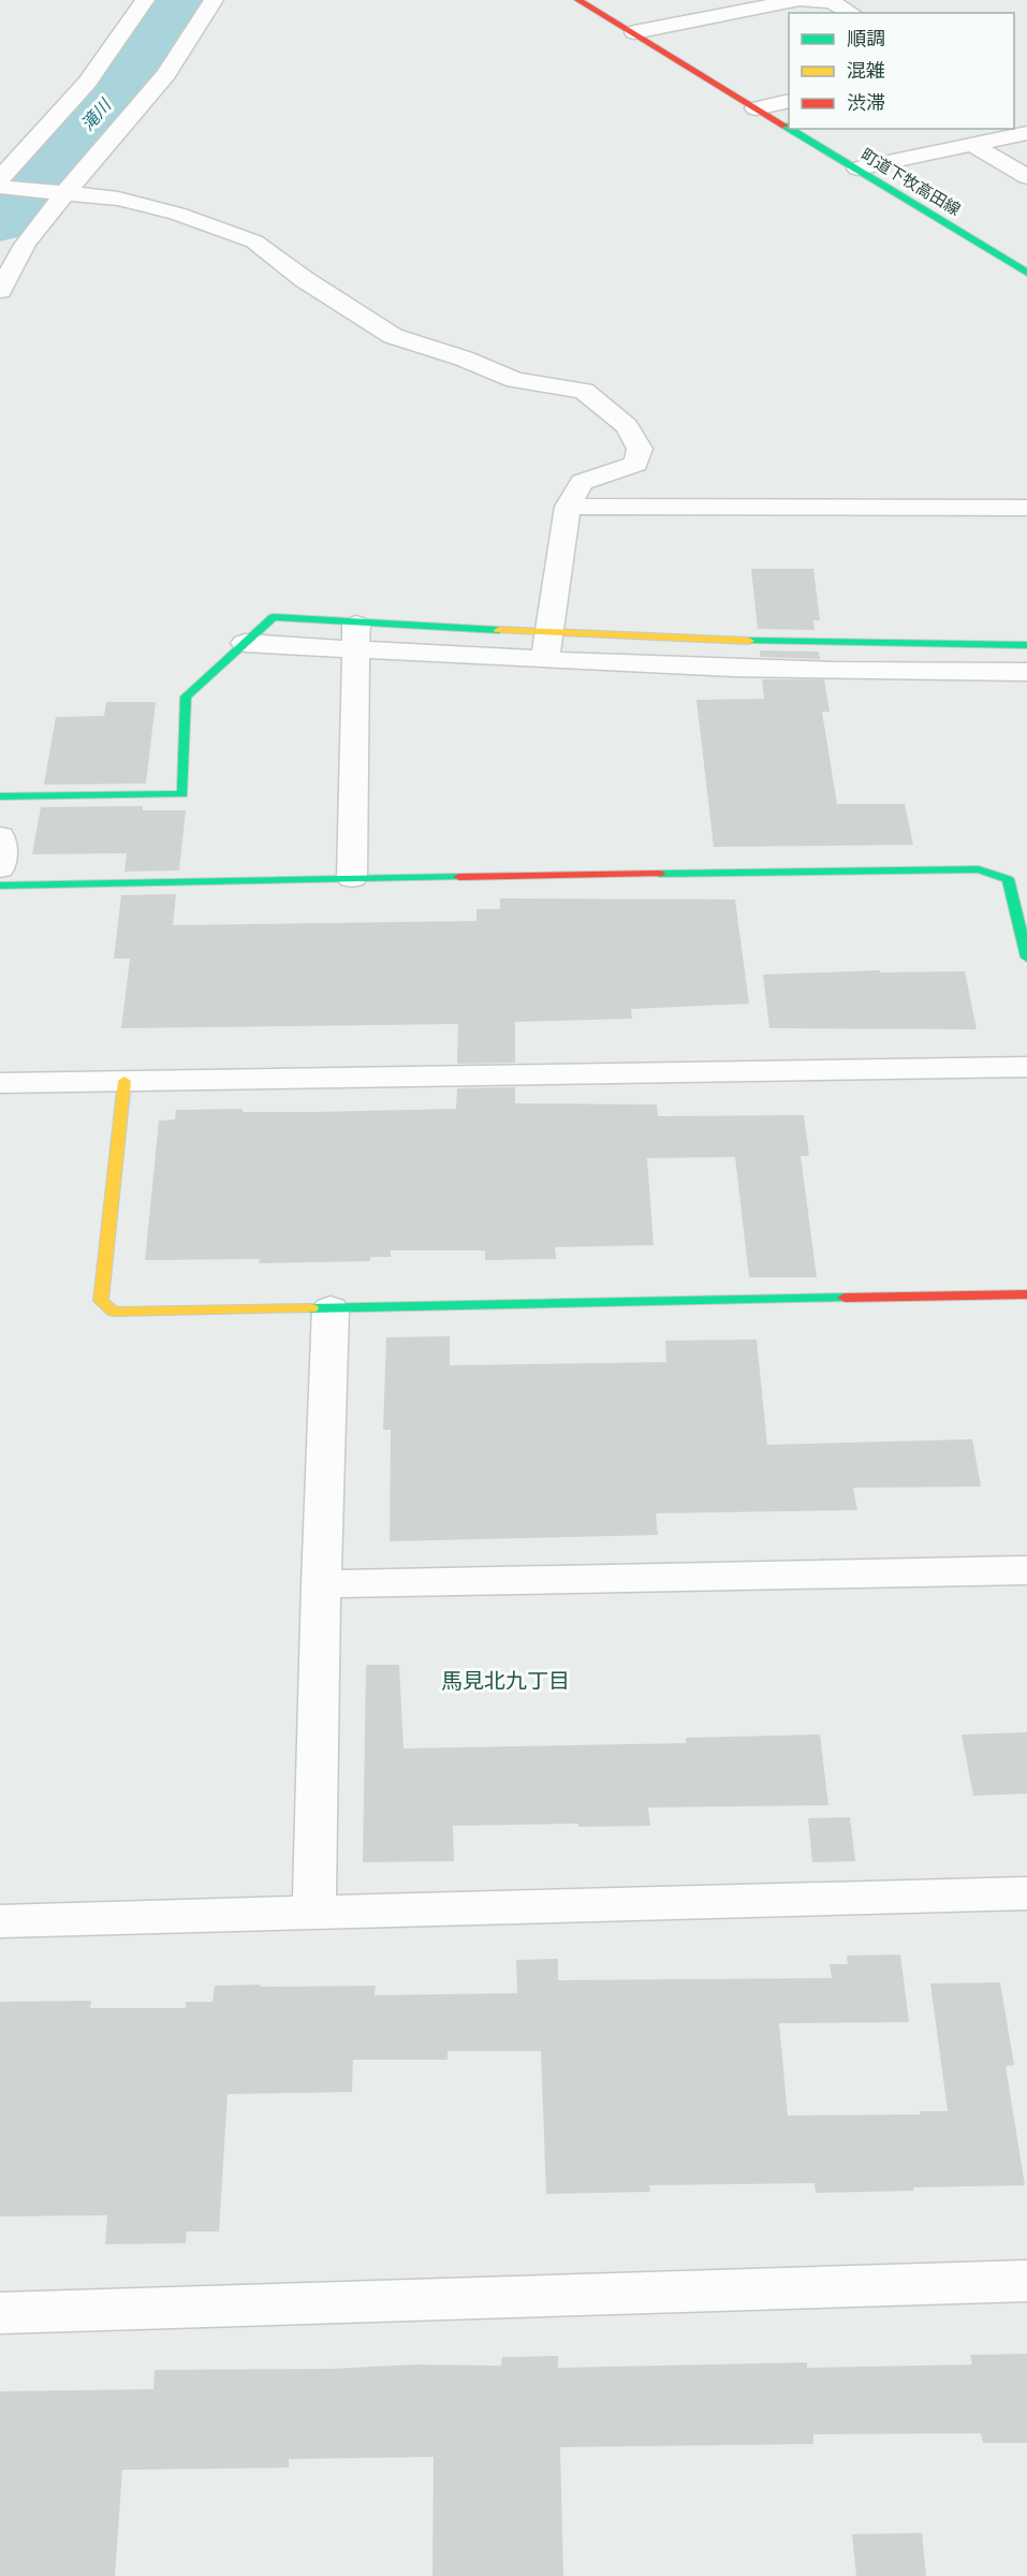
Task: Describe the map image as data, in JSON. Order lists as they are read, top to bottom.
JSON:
{
  "streets": {
    "street": ["町道下牧高田線"]
  },
  "districts": ["馬見北九丁目"],
  "water": ["滝川"],
  "legend": ["順調", "混雑", "渋滞"]
}
